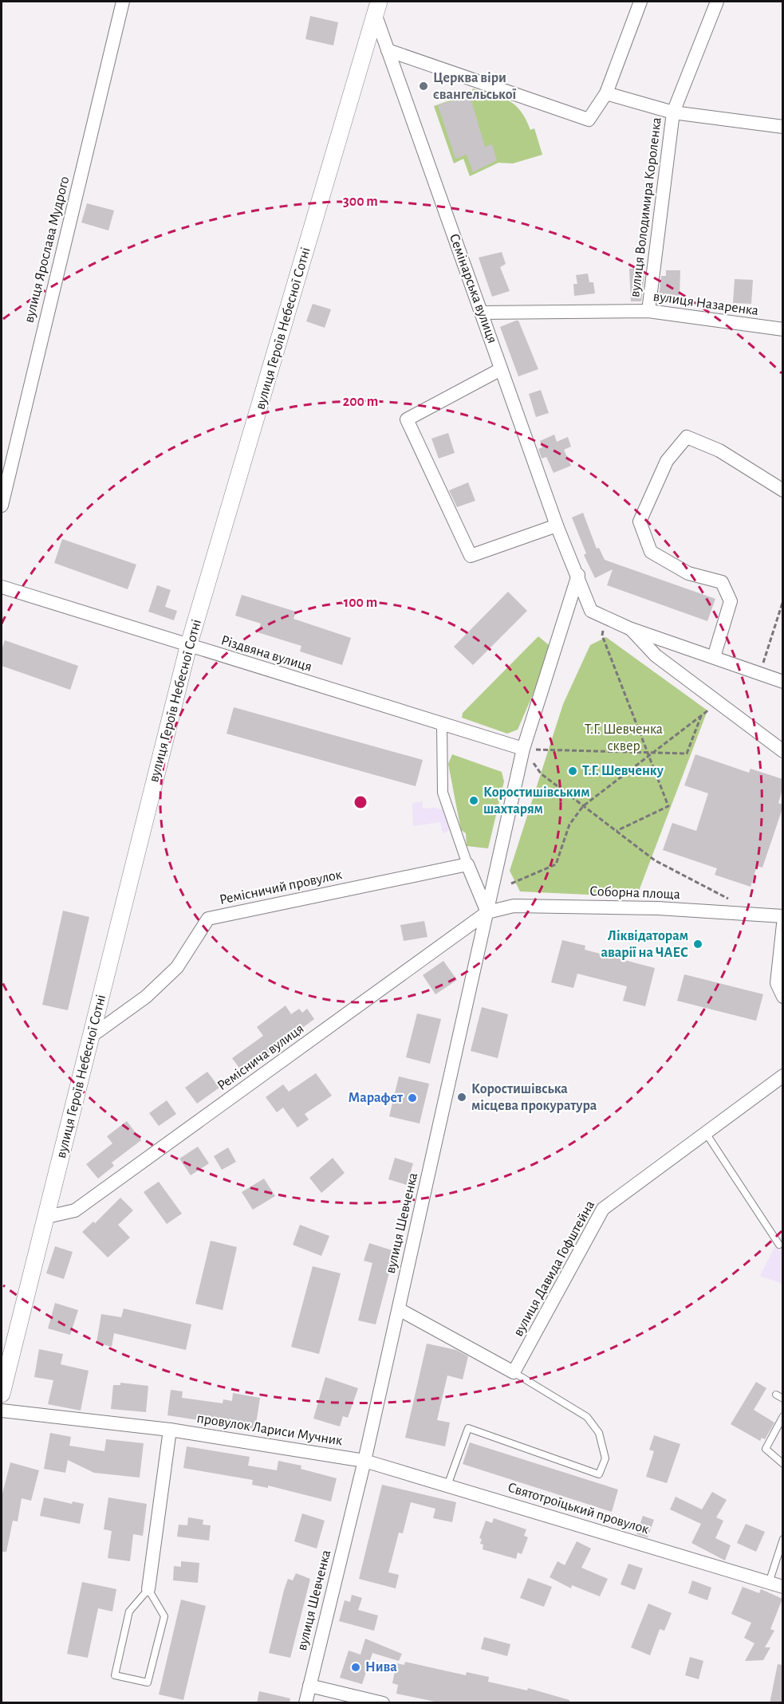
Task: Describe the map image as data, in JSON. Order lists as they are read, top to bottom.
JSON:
{
  "streets": {
    "street": [
      "вулиця Володимира Короленка",
      "вулиця Ярослава Мудрого",
      "Семінарська вулиця",
      "вулиця Назаренка",
      "вулиця Героїв Небесної Сотні",
      "Різдвяна вулиця",
      "Ремісничий провулок",
      "Соборна площа",
      "Реміснича вулиця",
      "вулиця Шевченка",
      "вулиця Давида Гофштейна",
      "провулок Лариси Мучник",
      "Святотроїцький провулок"
    ]
  },
  "crossings": [
    ["вулиця Володимира Короленка", "вулиця Назаренка"],
    ["Семінарська вулиця", "вулиця Назаренка"],
    ["Семінарська вулиця", "вулиця Героїв Небесної Сотні"],
    ["Семінарська вулиця", "вулиця Шевченка"],
    ["вулиця Героїв Небесної Сотні", "Різдвяна вулиця"],
    ["вулиця Героїв Небесної Сотні", "Ремісничий провулок"],
    ["вулиця Героїв Небесної Сотні", "Реміснича вулиця"],
    ["Різдвяна вулиця", "вулиця Шевченка"],
    ["Соборна площа", "Реміснича вулиця"],
    ["Соборна площа", "вулиця Шевченка"],
    ["Реміснича вулиця", "вулиця Шевченка"],
    ["вулиця Шевченка", "провулок Лариси Мучник"],
    ["вулиця Шевченка", "Святотроїцький провулок"],
    ["провулок Лариси Мучник", "Святотроїцький провулок"]
  ],
  "parks": ["Т.Г. Шевченка сквер"],
  "places": [
    "Церква віри євангельської",
    "Т.Г. Шевченку",
    "Коростишівським шахтарям",
    "Ліквідаторам аварії на ЧАЕС",
    "Коростишівська місцева прокуратура",
    "Марафет",
    "Нива"
  ],
  "rings": ["300 m", "200 m", "100 m"]
}
